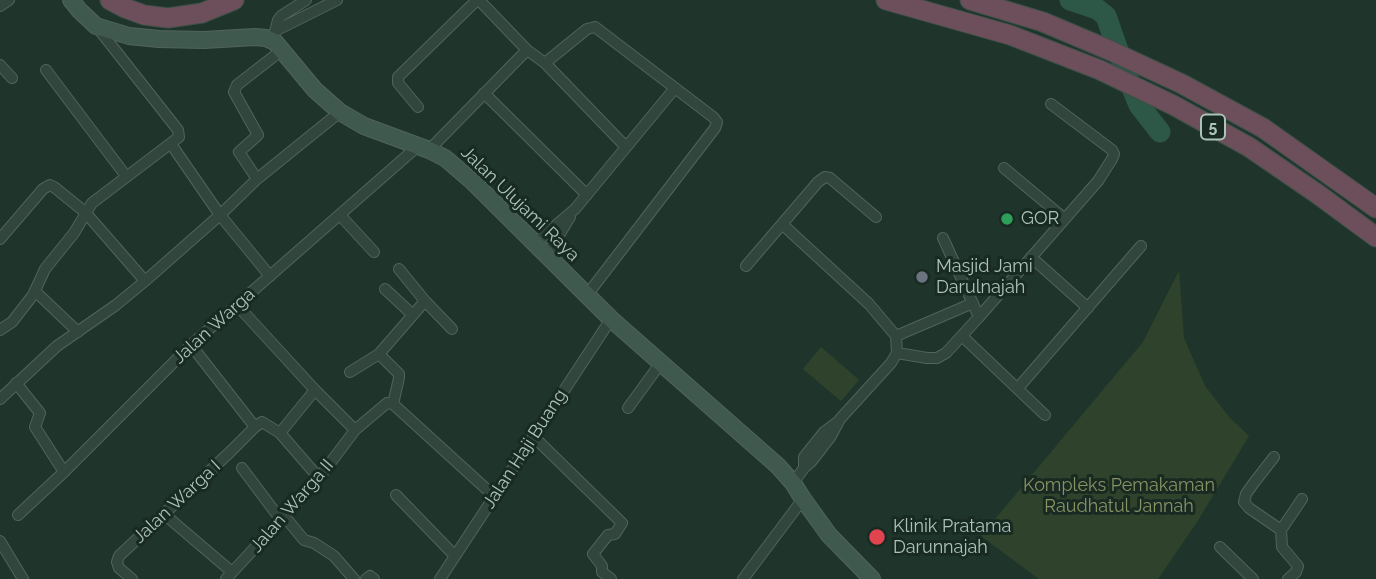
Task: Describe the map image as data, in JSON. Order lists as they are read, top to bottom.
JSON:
{
  "streets": {
    "highway": ["5"],
    "street": [
      "Jalan Ulujami Raya",
      "Jalan Warga",
      "Jalan Haji Buang",
      "Jalan Warga I",
      "Jalan Warga II"
    ]
  },
  "crossings": [
    ["Jalan Ulujami Raya", "Jalan Warga"],
    ["Jalan Ulujami Raya", "Jalan Haji Buang"]
  ],
  "parks": ["Kompleks Pemakaman Raudhatul Jannah"],
  "places": ["GOR", "Masjid Jami Darulnajah", "Klinik Pratama Darunnajah"]
}
